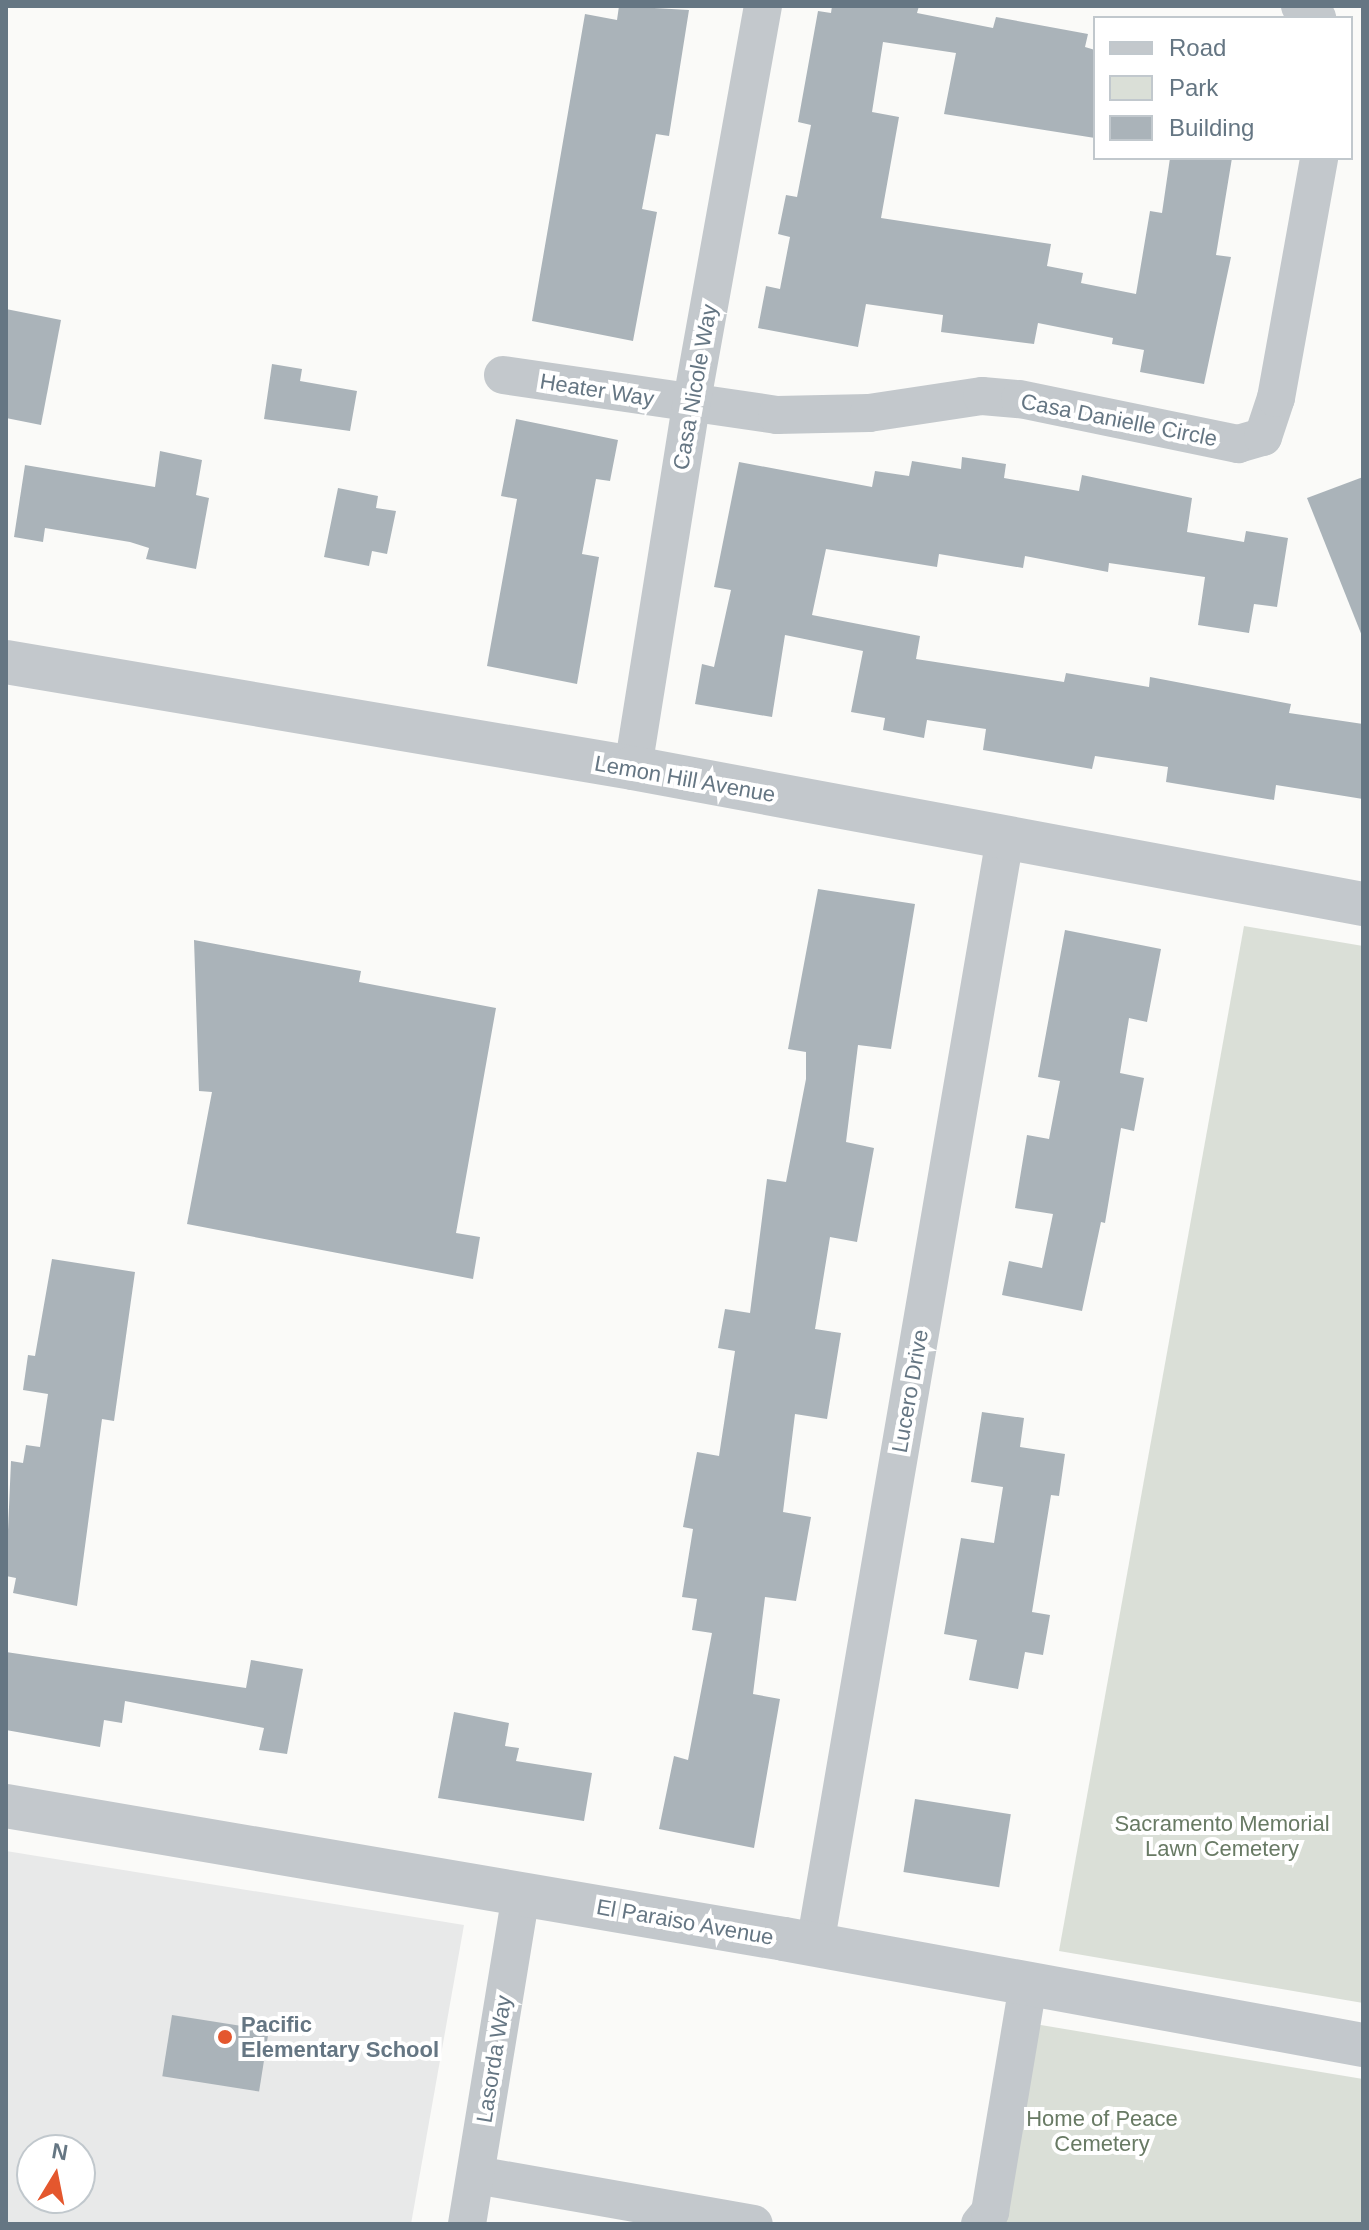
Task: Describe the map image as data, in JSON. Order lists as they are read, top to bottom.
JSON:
{
  "streets": {
    "street": [
      "Casa Nicole Way",
      "Heater Way",
      "Casa Danielle Circle",
      "Lemon Hill Avenue",
      "Lucero Drive",
      "El Paraiso Avenue",
      "Lasorda Way"
    ]
  },
  "crossings": [
    ["Casa Nicole Way", "Heater Way"],
    ["Casa Nicole Way", "Casa Danielle Circle"],
    ["Casa Nicole Way", "Lemon Hill Avenue"],
    ["Heater Way", "Casa Danielle Circle"],
    ["Lemon Hill Avenue", "Lucero Drive"],
    ["Lucero Drive", "El Paraiso Avenue"],
    ["El Paraiso Avenue", "Lasorda Way"]
  ],
  "parks": ["Sacramento Memorial Lawn Cemetery", "Home of Peace Cemetery"],
  "places": ["Pacific Elementary School"],
  "legend": ["Road", "Park", "Building"],
  "north": "top"
}
